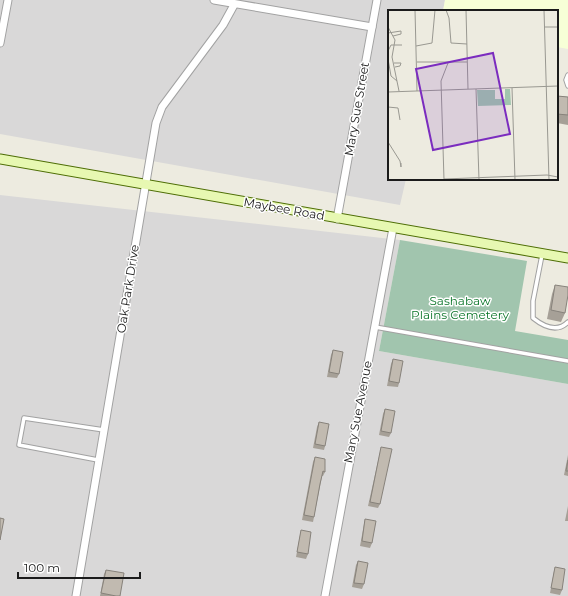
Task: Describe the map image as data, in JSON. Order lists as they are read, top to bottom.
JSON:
{
  "streets": {
    "main road": ["Maybee Road"],
    "street": ["Mary Sue Street", "Oak Park Drive", "Mary Sue Avenue"]
  },
  "crossings": [
    ["Mary Sue Street", "Maybee Road"],
    ["Maybee Road", "Oak Park Drive"],
    ["Maybee Road", "Mary Sue Avenue"]
  ],
  "parks": ["Sashabaw Plains Cemetery"],
  "scale_bar": "100 m"
}
